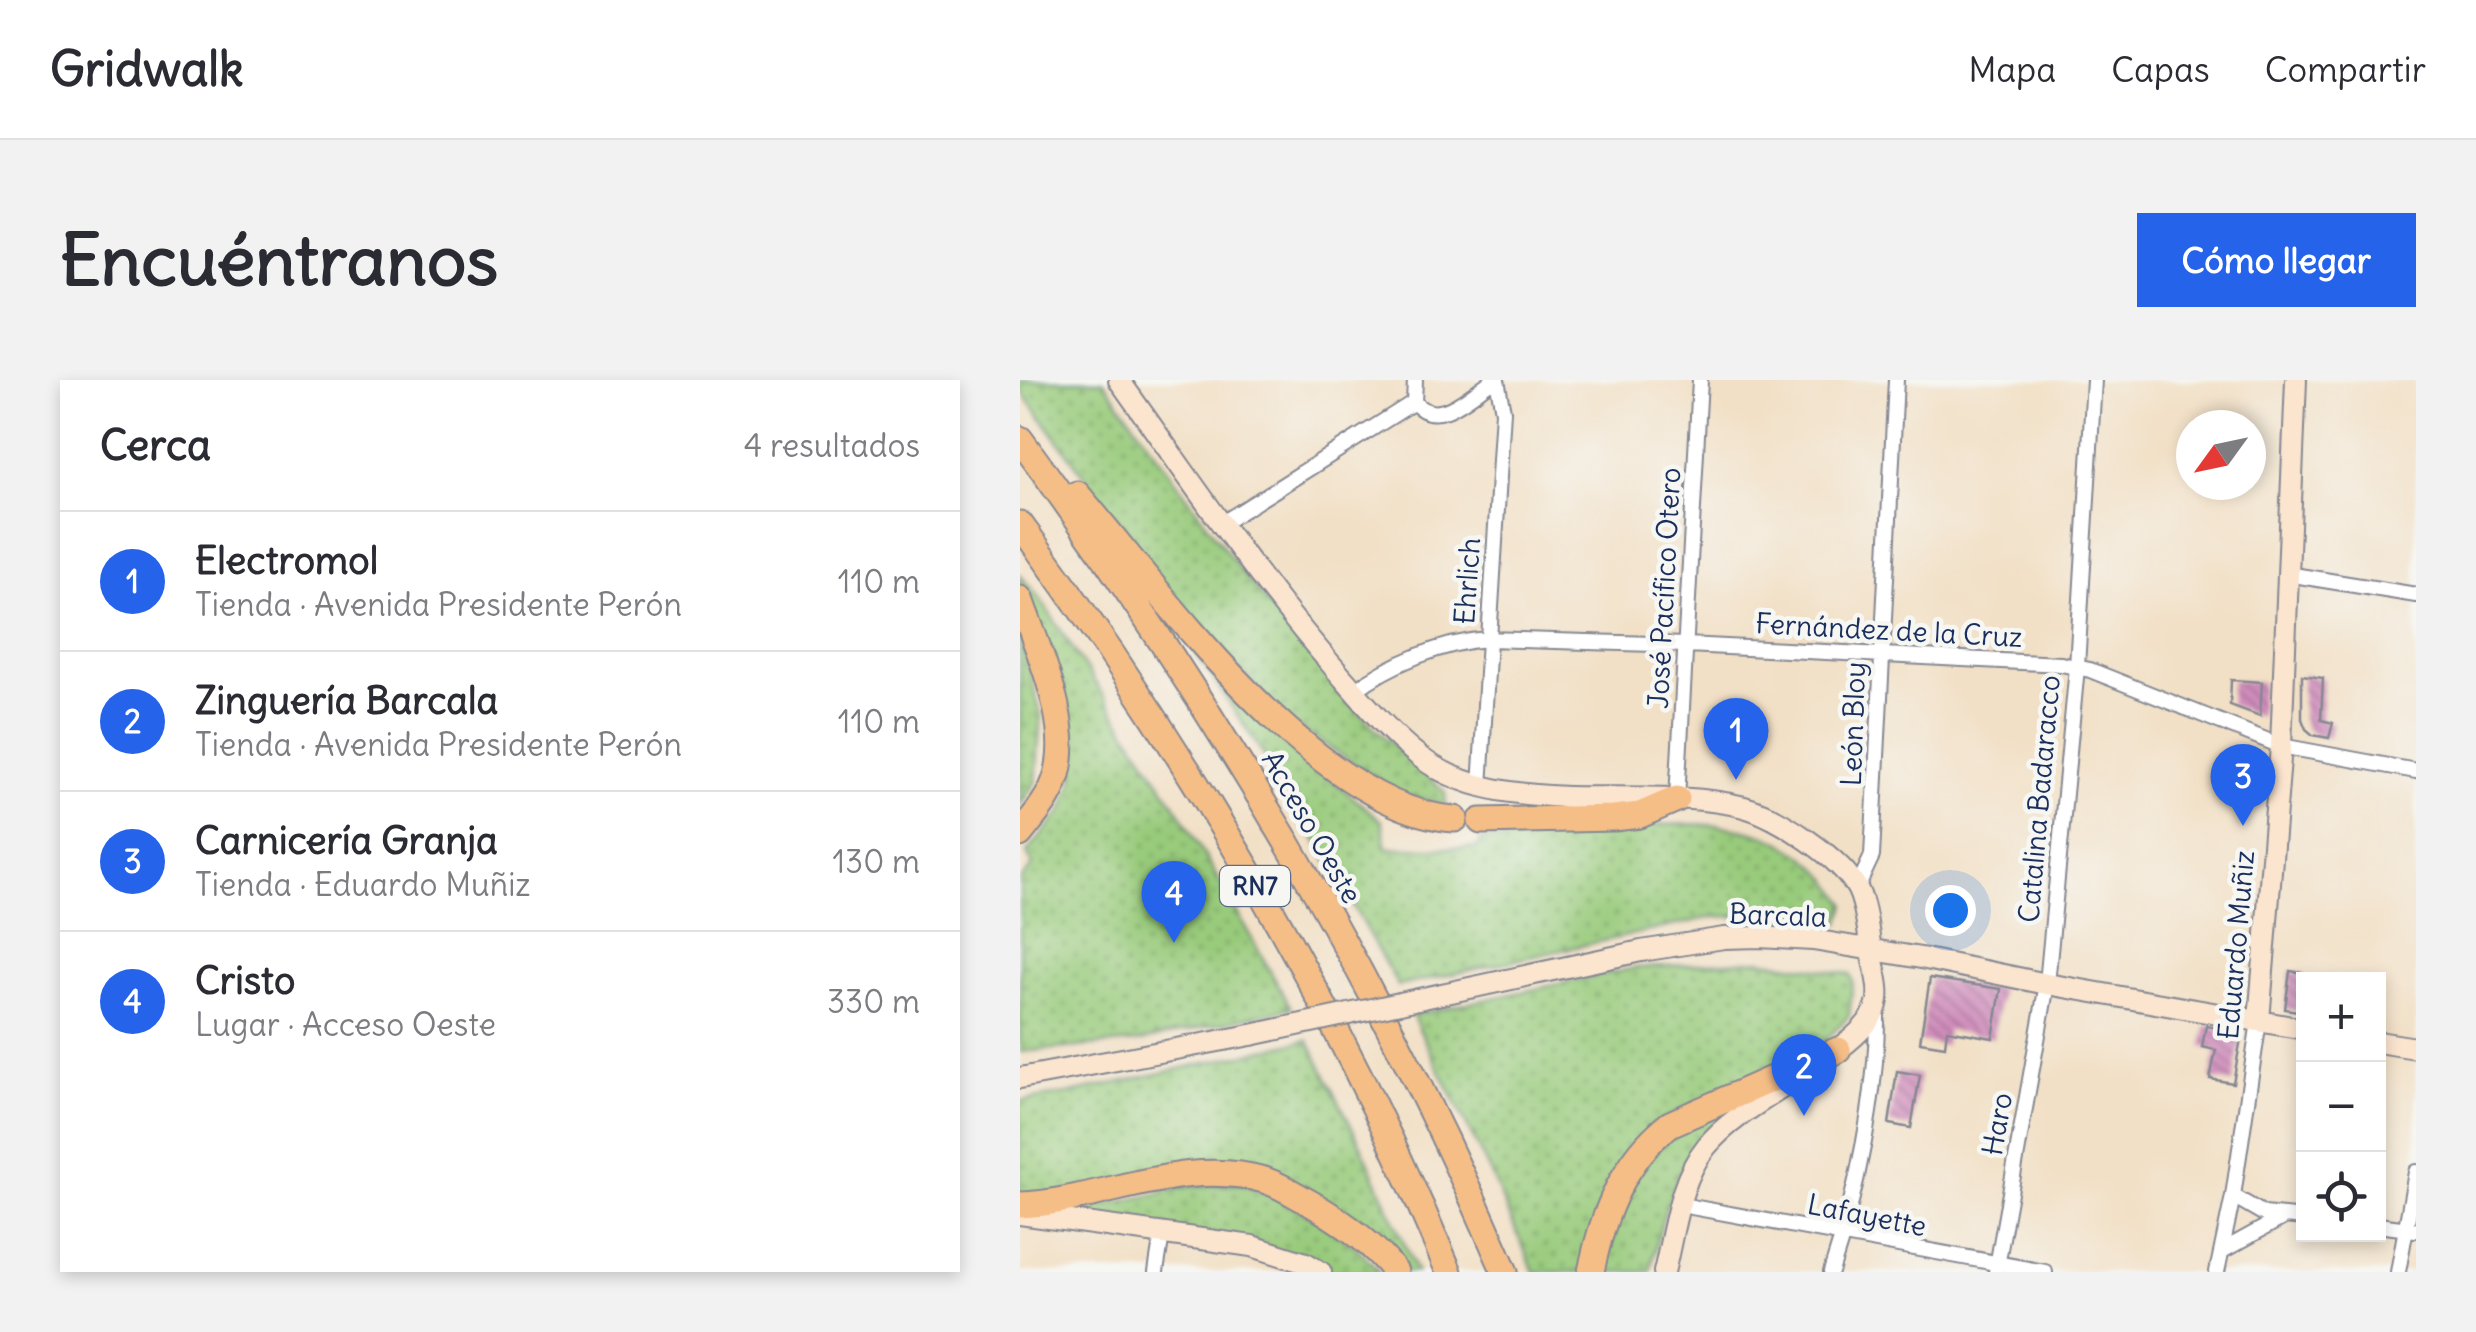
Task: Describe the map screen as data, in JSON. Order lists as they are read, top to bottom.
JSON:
{
  "streets": {
    "highway": ["Acceso Oeste", "RN7"],
    "street": [
      "Ehrlich",
      "José Pacífico Otero",
      "Fernández de la Cruz",
      "León Bloy",
      "Catalina Badaracco",
      "Barcala",
      "Eduardo Muñiz",
      "Haro",
      "Lafayette"
    ]
  },
  "crossings": [
    ["Ehrlich", "Fernández de la Cruz"],
    ["José Pacífico Otero", "Fernández de la Cruz"],
    ["Fernández de la Cruz", "León Bloy"],
    ["Fernández de la Cruz", "Catalina Badaracco"],
    ["Fernández de la Cruz", "Eduardo Muñiz"],
    ["Catalina Badaracco", "Barcala"],
    ["Catalina Badaracco", "Haro"],
    ["Barcala", "Eduardo Muñiz"],
    ["Barcala", "Haro"],
    ["Haro", "Lafayette"]
  ],
  "north": "bottom left",
  "page": {
    "header": "Gridwalk",
    "nav": ["Mapa", "Capas", "Compartir"],
    "buttons": "Cómo llegar",
    "title": "Encuéntranos",
    "heading": ["Cerca", "4 resultados"],
    "list": [
      {
        "mark": "1",
        "name": "Electromol",
        "note": "Tienda · Avenida Presidente Perón",
        "value": "110 m"
      },
      {
        "mark": "2",
        "name": "Zinguería Barcala",
        "note": "Tienda · Avenida Presidente Perón",
        "value": "110 m"
      },
      {
        "mark": "3",
        "name": "Carnicería Granja",
        "note": "Tienda · Eduardo Muñiz",
        "value": "130 m"
      },
      {
        "mark": "4",
        "name": "Cristo",
        "note": "Lugar · Acceso Oeste",
        "value": "330 m"
      }
    ],
    "pins": [
      "1",
      "3",
      "4",
      "2"
    ],
    "map_buttons": ["+", "−"]
  }
}
